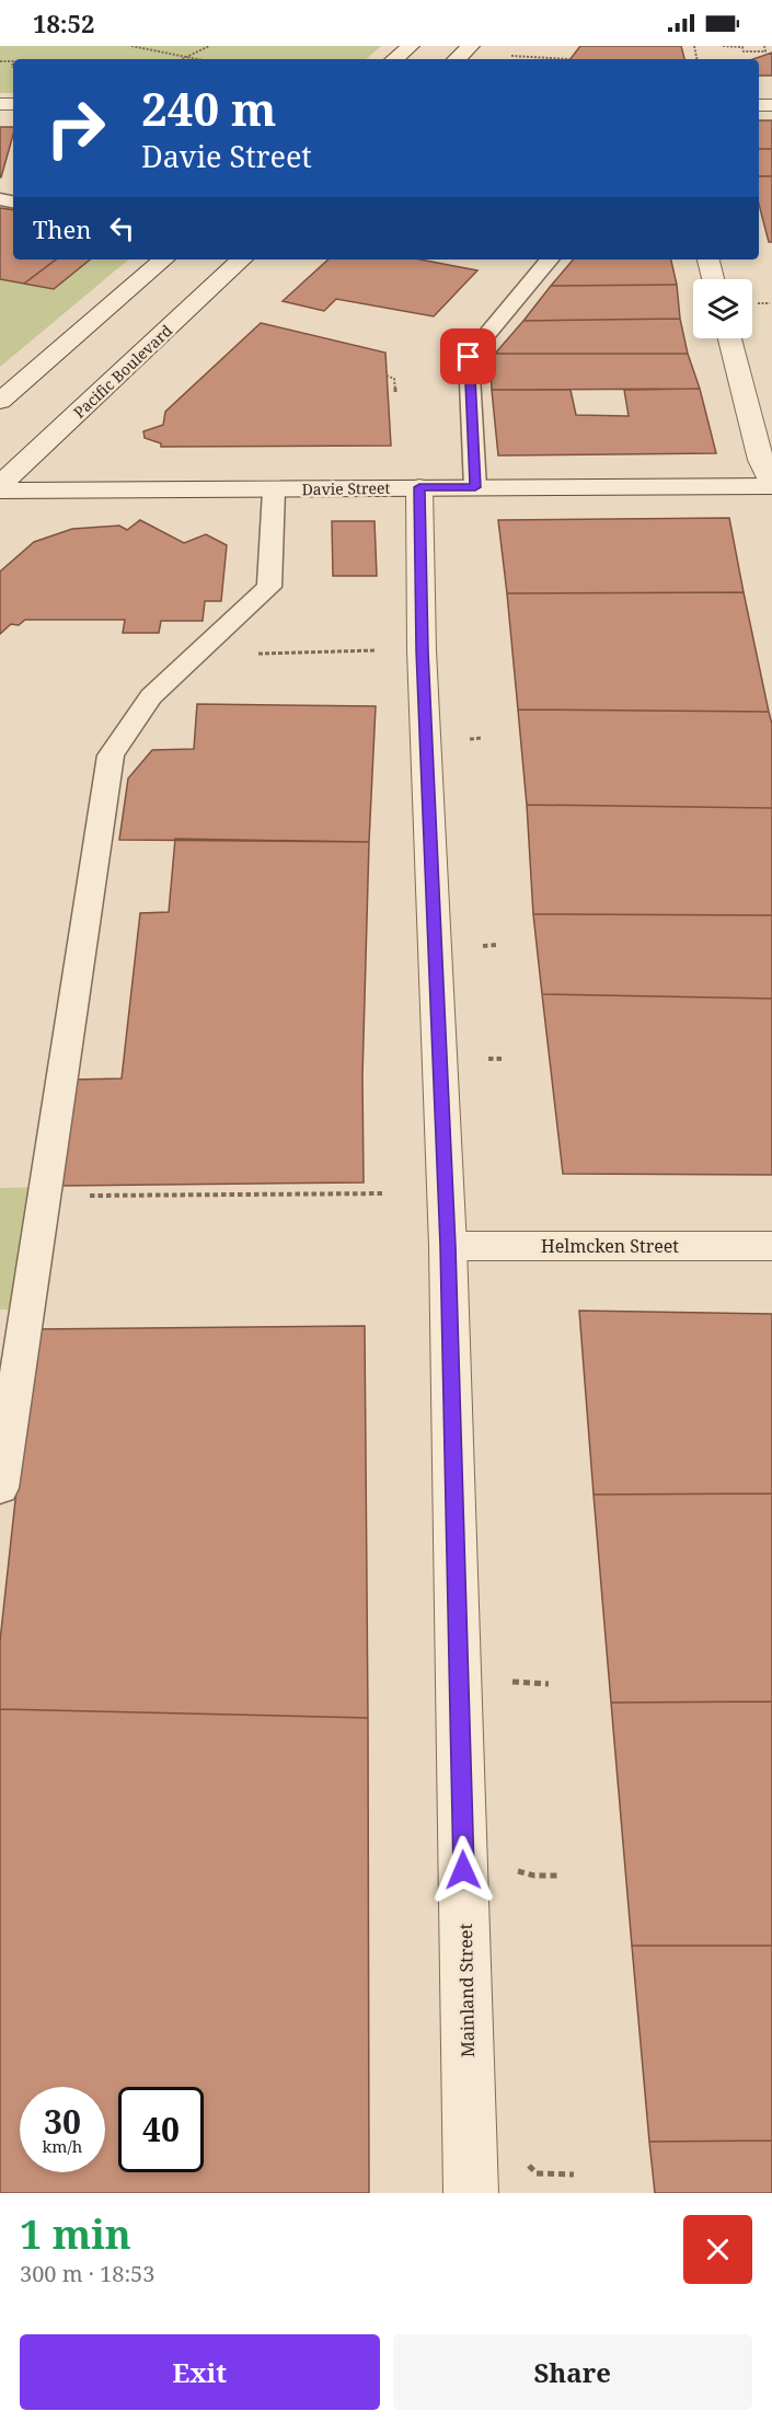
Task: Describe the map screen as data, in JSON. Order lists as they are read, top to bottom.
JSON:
{
  "streets": {
    "street": [
      "Pacific Boulevard",
      "Davie Street",
      "Helmcken Street",
      "Mainland Street"
    ]
  },
  "crossings": [
    ["Pacific Boulevard", "Davie Street"],
    ["Davie Street", "Mainland Street"],
    ["Helmcken Street", "Mainland Street"]
  ],
  "page": {
    "status": "18:52",
    "turn": ["240 m", "Davie Street"],
    "then": "Then",
    "speed": "30 km/h",
    "limit": "40",
    "heading": ["1 min", "300 m · 18:53"],
    "buttons": ["Exit", "Share"]
  }
}
